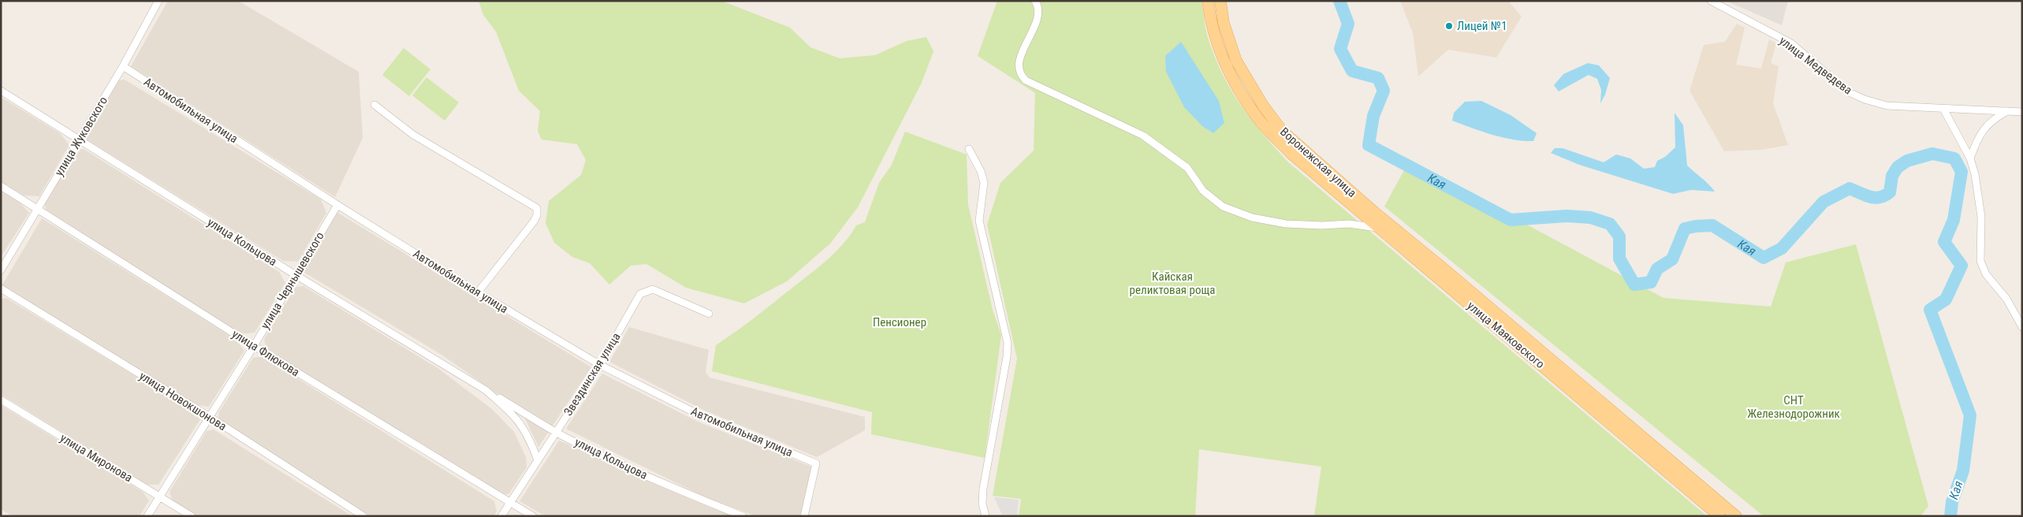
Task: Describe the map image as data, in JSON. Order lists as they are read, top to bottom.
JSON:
{
  "streets": {
    "main road": ["Воронежская улица", "улица Маяковского"],
    "street": [
      "улица Медведева",
      "Автомобильная улица",
      "улица Жуковского",
      "улица Кольцова",
      "улица Чернышевского",
      "улица Флюкова",
      "Звездинская улица",
      "улица Новокшонова",
      "улица Миронова"
    ]
  },
  "crossings": [
    ["Автомобильная улица", "улица Жуковского"],
    ["Автомобильная улица", "улица Чернышевского"],
    ["Автомобильная улица", "Звездинская улица"],
    ["улица Жуковского", "улица Кольцова"],
    ["улица Жуковского", "улица Флюкова"],
    ["Воронежская улица", "улица Маяковского"],
    ["улица Кольцова", "улица Чернышевского"],
    ["улица Кольцова", "Звездинская улица"],
    ["улица Чернышевского", "улица Флюкова"],
    ["улица Чернышевского", "улица Новокшонова"],
    ["улица Чернышевского", "улица Миронова"],
    ["улица Флюкова", "Звездинская улица"]
  ],
  "water": ["Кая"],
  "parks": ["Кайская реликтовая роща", "Пенсионер", "СНТ Железнодорожник"],
  "places": ["Лицей №1"]
}
